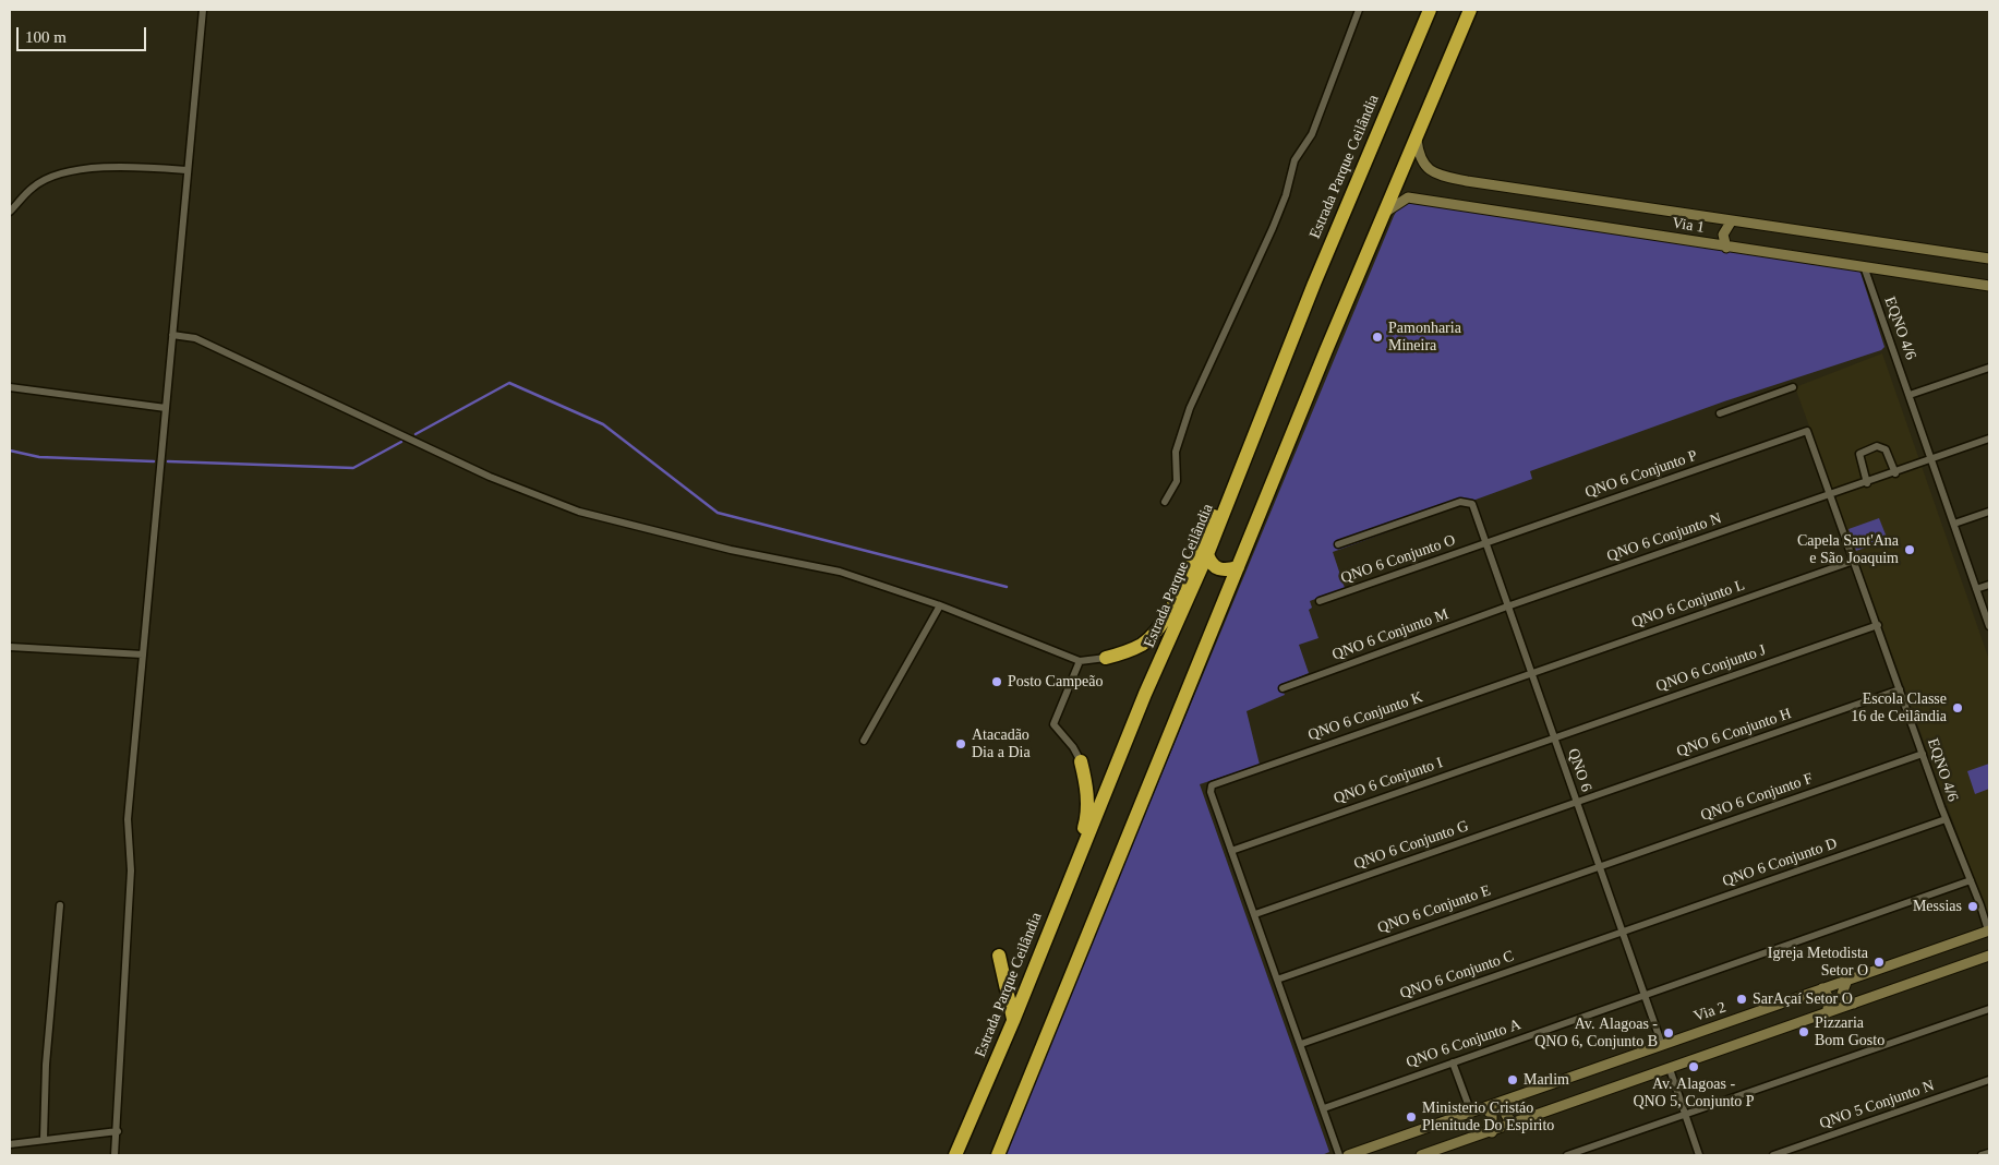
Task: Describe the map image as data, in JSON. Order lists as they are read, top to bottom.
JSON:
{
  "streets": {
    "highway": ["Estrada Parque Ceilândia"],
    "main road": ["Via 1", "Via 2"],
    "street": [
      "EQNO 4/6",
      "QNO 6 Conjunto P",
      "QNO 6 Conjunto N",
      "QNO 6 Conjunto O",
      "QNO 6 Conjunto L",
      "QNO 6 Conjunto M",
      "QNO 6 Conjunto J",
      "QNO 6 Conjunto K",
      "QNO 6 Conjunto H",
      "QNO 6",
      "QNO 6 Conjunto I",
      "QNO 6 Conjunto F",
      "QNO 6 Conjunto G",
      "QNO 6 Conjunto D",
      "QNO 6 Conjunto E",
      "QNO 6 Conjunto C",
      "QNO 6 Conjunto A",
      "QNO 5 Conjunto N"
    ]
  },
  "crossings": [
    ["Via 1", "EQNO 4/6"],
    ["EQNO 4/6", "QNO 6 Conjunto P"],
    ["EQNO 4/6", "QNO 6 Conjunto N"],
    ["EQNO 4/6", "QNO 6 Conjunto L"],
    ["EQNO 4/6", "QNO 6 Conjunto J"],
    ["EQNO 4/6", "QNO 6 Conjunto H"],
    ["EQNO 4/6", "QNO 6 Conjunto F"],
    ["EQNO 4/6", "QNO 6 Conjunto D"],
    ["EQNO 4/6", "Via 2"],
    ["EQNO 4/6", "QNO 6 Conjunto A"],
    ["QNO 6 Conjunto P", "QNO 6 Conjunto O"],
    ["QNO 6 Conjunto P", "QNO 6"],
    ["QNO 6 Conjunto N", "QNO 6 Conjunto M"],
    ["QNO 6 Conjunto N", "QNO 6"],
    ["QNO 6 Conjunto O", "QNO 6"],
    ["QNO 6 Conjunto L", "QNO 6 Conjunto K"],
    ["QNO 6 Conjunto L", "QNO 6"],
    ["QNO 6 Conjunto M", "QNO 6"],
    ["QNO 6 Conjunto J", "QNO 6"],
    ["QNO 6 Conjunto J", "QNO 6 Conjunto I"],
    ["QNO 6 Conjunto K", "QNO 6"],
    ["QNO 6 Conjunto K", "QNO 6 Conjunto I"],
    ["QNO 6 Conjunto H", "QNO 6"],
    ["QNO 6 Conjunto H", "QNO 6 Conjunto G"],
    ["QNO 6", "QNO 6 Conjunto I"],
    ["QNO 6", "QNO 6 Conjunto F"],
    ["QNO 6", "QNO 6 Conjunto G"],
    ["QNO 6", "QNO 6 Conjunto D"],
    ["QNO 6", "QNO 6 Conjunto E"],
    ["QNO 6", "QNO 6 Conjunto C"],
    ["QNO 6", "Via 2"],
    ["QNO 6", "QNO 6 Conjunto A"],
    ["QNO 6 Conjunto F", "QNO 6 Conjunto E"],
    ["QNO 6 Conjunto D", "QNO 6 Conjunto C"]
  ],
  "places": [
    "Pamonharia Mineira",
    "Capela Sant'Ana e São Joaquim",
    "Posto Campeão",
    "Escola Classe 16 de Ceilândia",
    "Atacadão Dia a Dia",
    "Messias",
    "Igreja Metodista Setor O",
    "SarAçaí Setor O",
    "Pizzaria Bom Gosto",
    "Av. Alagoas - QNO 6, Conjunto B",
    "Av. Alagoas - QNO 5, Conjunto P",
    "Marlim",
    "Ministerio Cristáo Plenitude Do Espirito"
  ],
  "scale_bar": "100 m"
}
